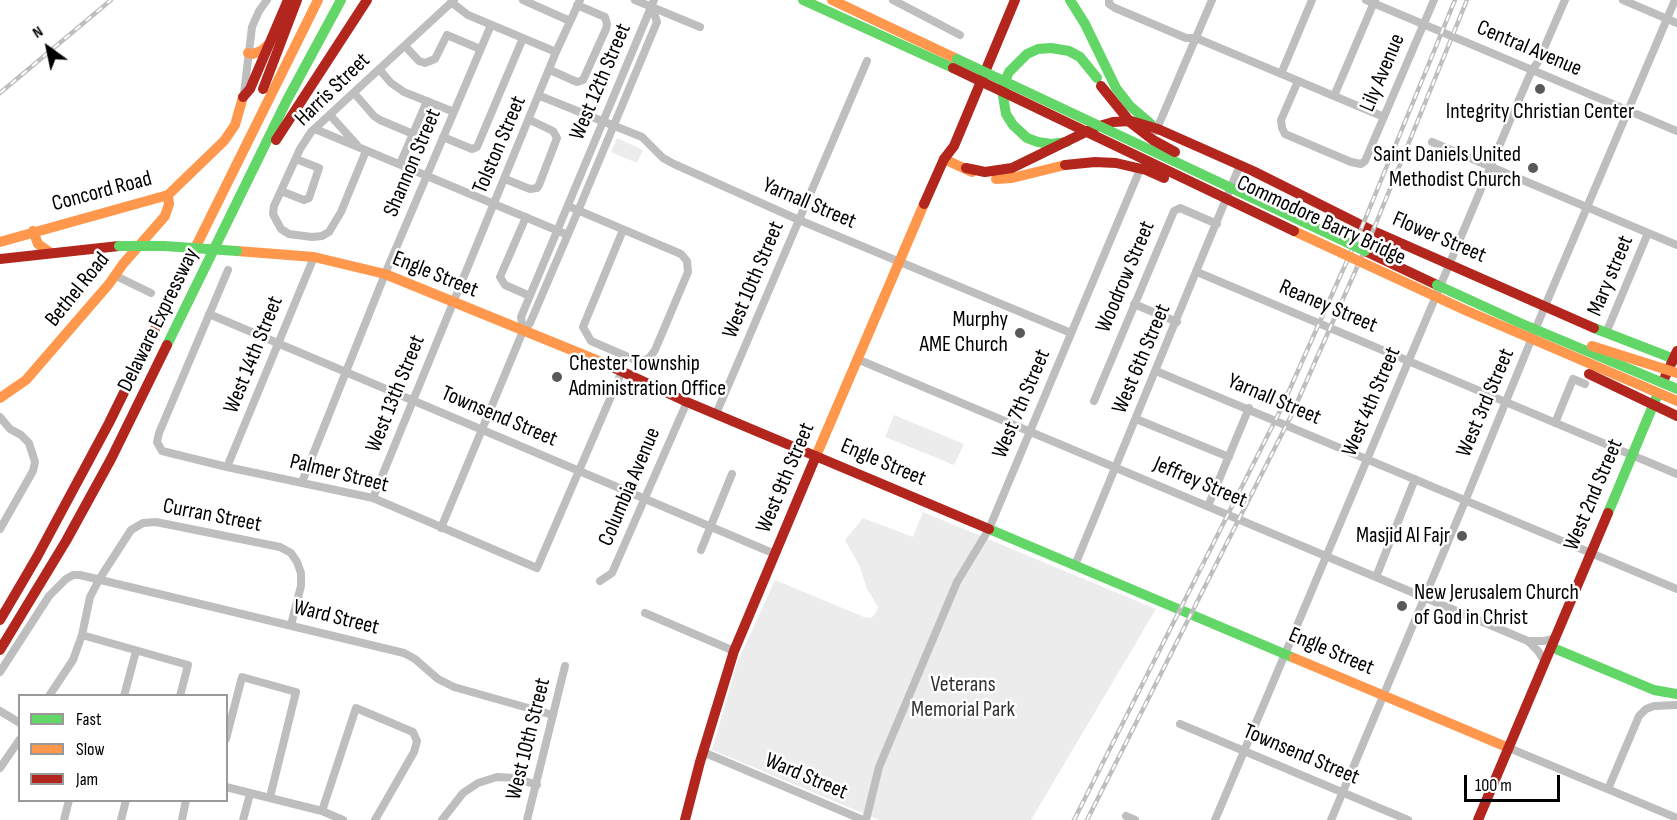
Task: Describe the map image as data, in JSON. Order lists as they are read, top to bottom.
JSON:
{
  "streets": {
    "main road": [
      "Concord Road",
      "Commodore Barry Bridge",
      "Flower Street",
      "Engle Street",
      "Bethel Road",
      "Delaware Expressway",
      "West 9th Street",
      "West 2nd Street"
    ],
    "street": [
      "Central Avenue",
      "Lily Avenue",
      "West 12th Street",
      "Harris Street",
      "Tolston Street",
      "Shannon Street",
      "Yarnall Street",
      "Mary street",
      "Woodrow Street",
      "West 10th Street",
      "Reaney Street",
      "West 14th Street",
      "West 6th Street",
      "West 13th Street",
      "West 4th Street",
      "West 3rd Street",
      "West 7th Street",
      "Townsend Street",
      "Palmer Street",
      "Jeffrey Street",
      "Columbia Avenue",
      "Curran Street",
      "Ward Street"
    ]
  },
  "crossings": [
    ["Central Avenue", "Lily Avenue"],
    ["Central Avenue", "West 4th Street"],
    ["Central Avenue", "West 3rd Street"],
    ["West 12th Street", "Yarnall Street"],
    ["West 12th Street", "Engle Street"],
    ["West 12th Street", "Townsend Street"],
    ["West 12th Street", "Palmer Street"],
    ["Tolston Street", "Yarnall Street"],
    ["Tolston Street", "Engle Street"],
    ["Tolston Street", "West 13th Street"],
    ["Shannon Street", "Engle Street"],
    ["Shannon Street", "Townsend Street"],
    ["Shannon Street", "Palmer Street"],
    ["Concord Road", "Bethel Road"],
    ["Yarnall Street", "West 10th Street"],
    ["Yarnall Street", "West 6th Street"],
    ["Yarnall Street", "West 4th Street"],
    ["Yarnall Street", "West 3rd Street"],
    ["Yarnall Street", "West 7th Street"],
    ["Yarnall Street", "West 9th Street"],
    ["Yarnall Street", "West 2nd Street"],
    ["Flower Street", "Mary street"],
    ["Flower Street", "West 6th Street"],
    ["Flower Street", "West 4th Street"],
    ["Flower Street", "West 3rd Street"],
    ["Flower Street", "West 7th Street"],
    ["Flower Street", "West 2nd Street"],
    ["Engle Street", "West 10th Street"],
    ["Engle Street", "West 14th Street"],
    ["Engle Street", "West 6th Street"],
    ["Engle Street", "West 13th Street"],
    ["Engle Street", "West 4th Street"],
    ["Engle Street", "West 3rd Street"],
    ["Engle Street", "West 7th Street"],
    ["Engle Street", "West 9th Street"],
    ["Engle Street", "Columbia Avenue"],
    ["Engle Street", "West 2nd Street"],
    ["Woodrow Street", "West 6th Street"],
    ["West 10th Street", "Ward Street"],
    ["Reaney Street", "West 6th Street"],
    ["Reaney Street", "West 4th Street"],
    ["Reaney Street", "West 3rd Street"],
    ["Reaney Street", "West 2nd Street"],
    ["West 14th Street", "Townsend Street"],
    ["West 14th Street", "Palmer Street"],
    ["West 6th Street", "Jeffrey Street"],
    ["West 13th Street", "Townsend Street"],
    ["West 13th Street", "Palmer Street"],
    ["West 4th Street", "Townsend Street"],
    ["West 4th Street", "Jeffrey Street"],
    ["West 3rd Street", "Townsend Street"],
    ["West 3rd Street", "Jeffrey Street"],
    ["West 7th Street", "Jeffrey Street"],
    ["West 7th Street", "Ward Street"],
    ["Townsend Street", "Palmer Street"],
    ["Townsend Street", "West 9th Street"],
    ["Townsend Street", "Columbia Avenue"],
    ["West 9th Street", "Jeffrey Street"],
    ["West 9th Street", "Ward Street"],
    ["Curran Street", "Ward Street"]
  ],
  "parks": ["Veterans Memorial Park"],
  "places": [
    "Integrity Christian Center",
    "Saint Daniels United Methodist Church",
    "Murphy AME Church",
    "Chester Township Administration Office",
    "Masjid Al Fajr",
    "New Jerusalem Church of God in Christ"
  ],
  "legend": ["Fast", "Slow", "Jam"],
  "scale_bar": "100 m",
  "north": "top left"
}
